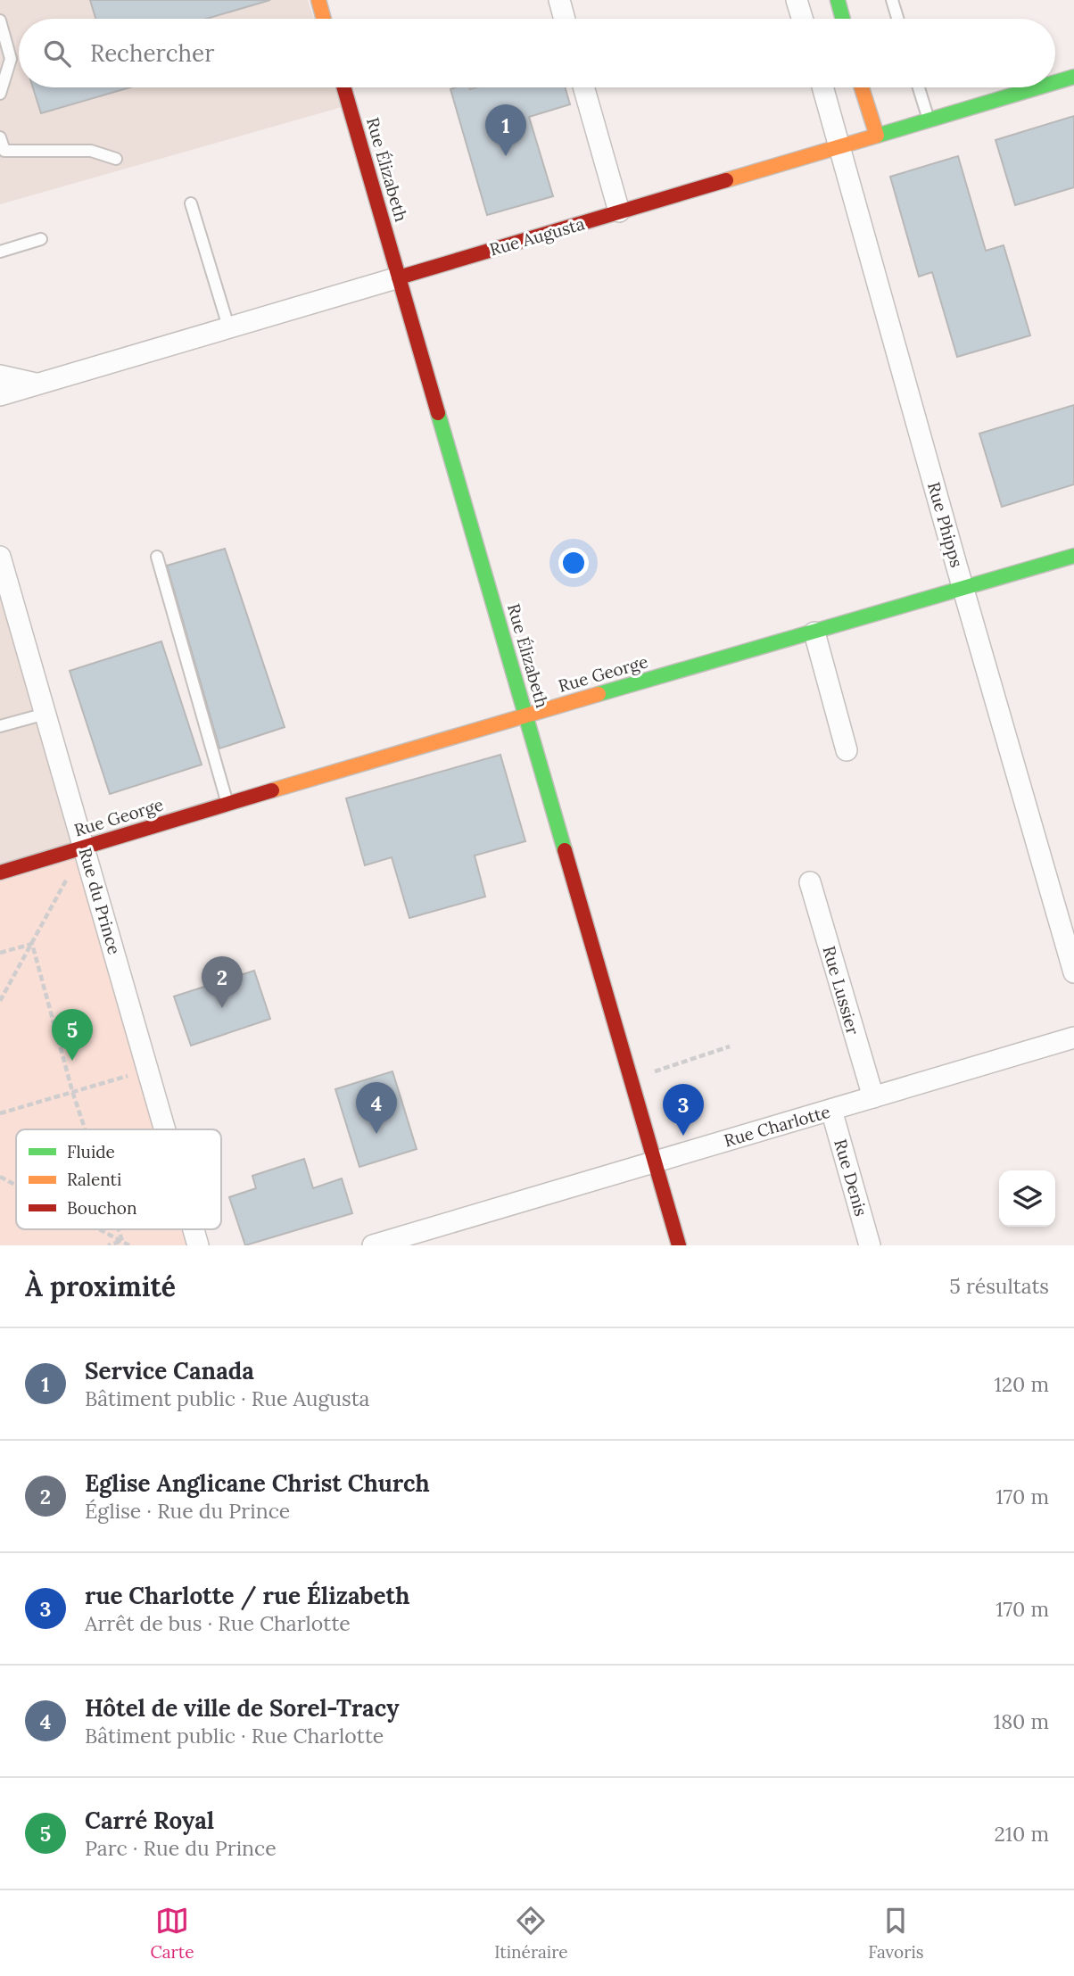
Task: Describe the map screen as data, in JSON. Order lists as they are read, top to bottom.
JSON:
{
  "streets": {
    "main road": ["Rue Élizabeth", "Rue Augusta", "Rue George"],
    "street": [
      "Rue Phipps",
      "Rue du Prince",
      "Rue Lussier",
      "Rue Charlotte",
      "Rue Denis"
    ]
  },
  "crossings": [
    ["Rue Élizabeth", "Rue Augusta"],
    ["Rue Élizabeth", "Rue George"],
    ["Rue Élizabeth", "Rue Charlotte"],
    ["Rue Augusta", "Rue Phipps"],
    ["Rue Phipps", "Rue George"],
    ["Rue George", "Rue du Prince"],
    ["Rue Lussier", "Rue Charlotte"],
    ["Rue Charlotte", "Rue Denis"]
  ],
  "legend": ["Fluide", "Ralenti", "Bouchon"],
  "page": {
    "search": "Rechercher",
    "pins": [
      "1",
      "2",
      "5",
      "4",
      "3"
    ],
    "heading": ["À proximité", "5 résultats"],
    "list": [
      {
        "mark": "1",
        "name": "Service Canada",
        "note": "Bâtiment public · Rue Augusta",
        "value": "120 m"
      },
      {
        "mark": "2",
        "name": "Eglise Anglicane Christ Church",
        "note": "Église · Rue du Prince",
        "value": "170 m"
      },
      {
        "mark": "3",
        "name": "rue Charlotte / rue Élizabeth",
        "note": "Arrêt de bus · Rue Charlotte",
        "value": "170 m"
      },
      {
        "mark": "4",
        "name": "Hôtel de ville de Sorel-Tracy",
        "note": "Bâtiment public · Rue Charlotte",
        "value": "180 m"
      },
      {
        "mark": "5",
        "name": "Carré Royal",
        "note": "Parc · Rue du Prince",
        "value": "210 m"
      }
    ],
    "nav": ["Carte", "Itinéraire", "Favoris"]
  }
}
